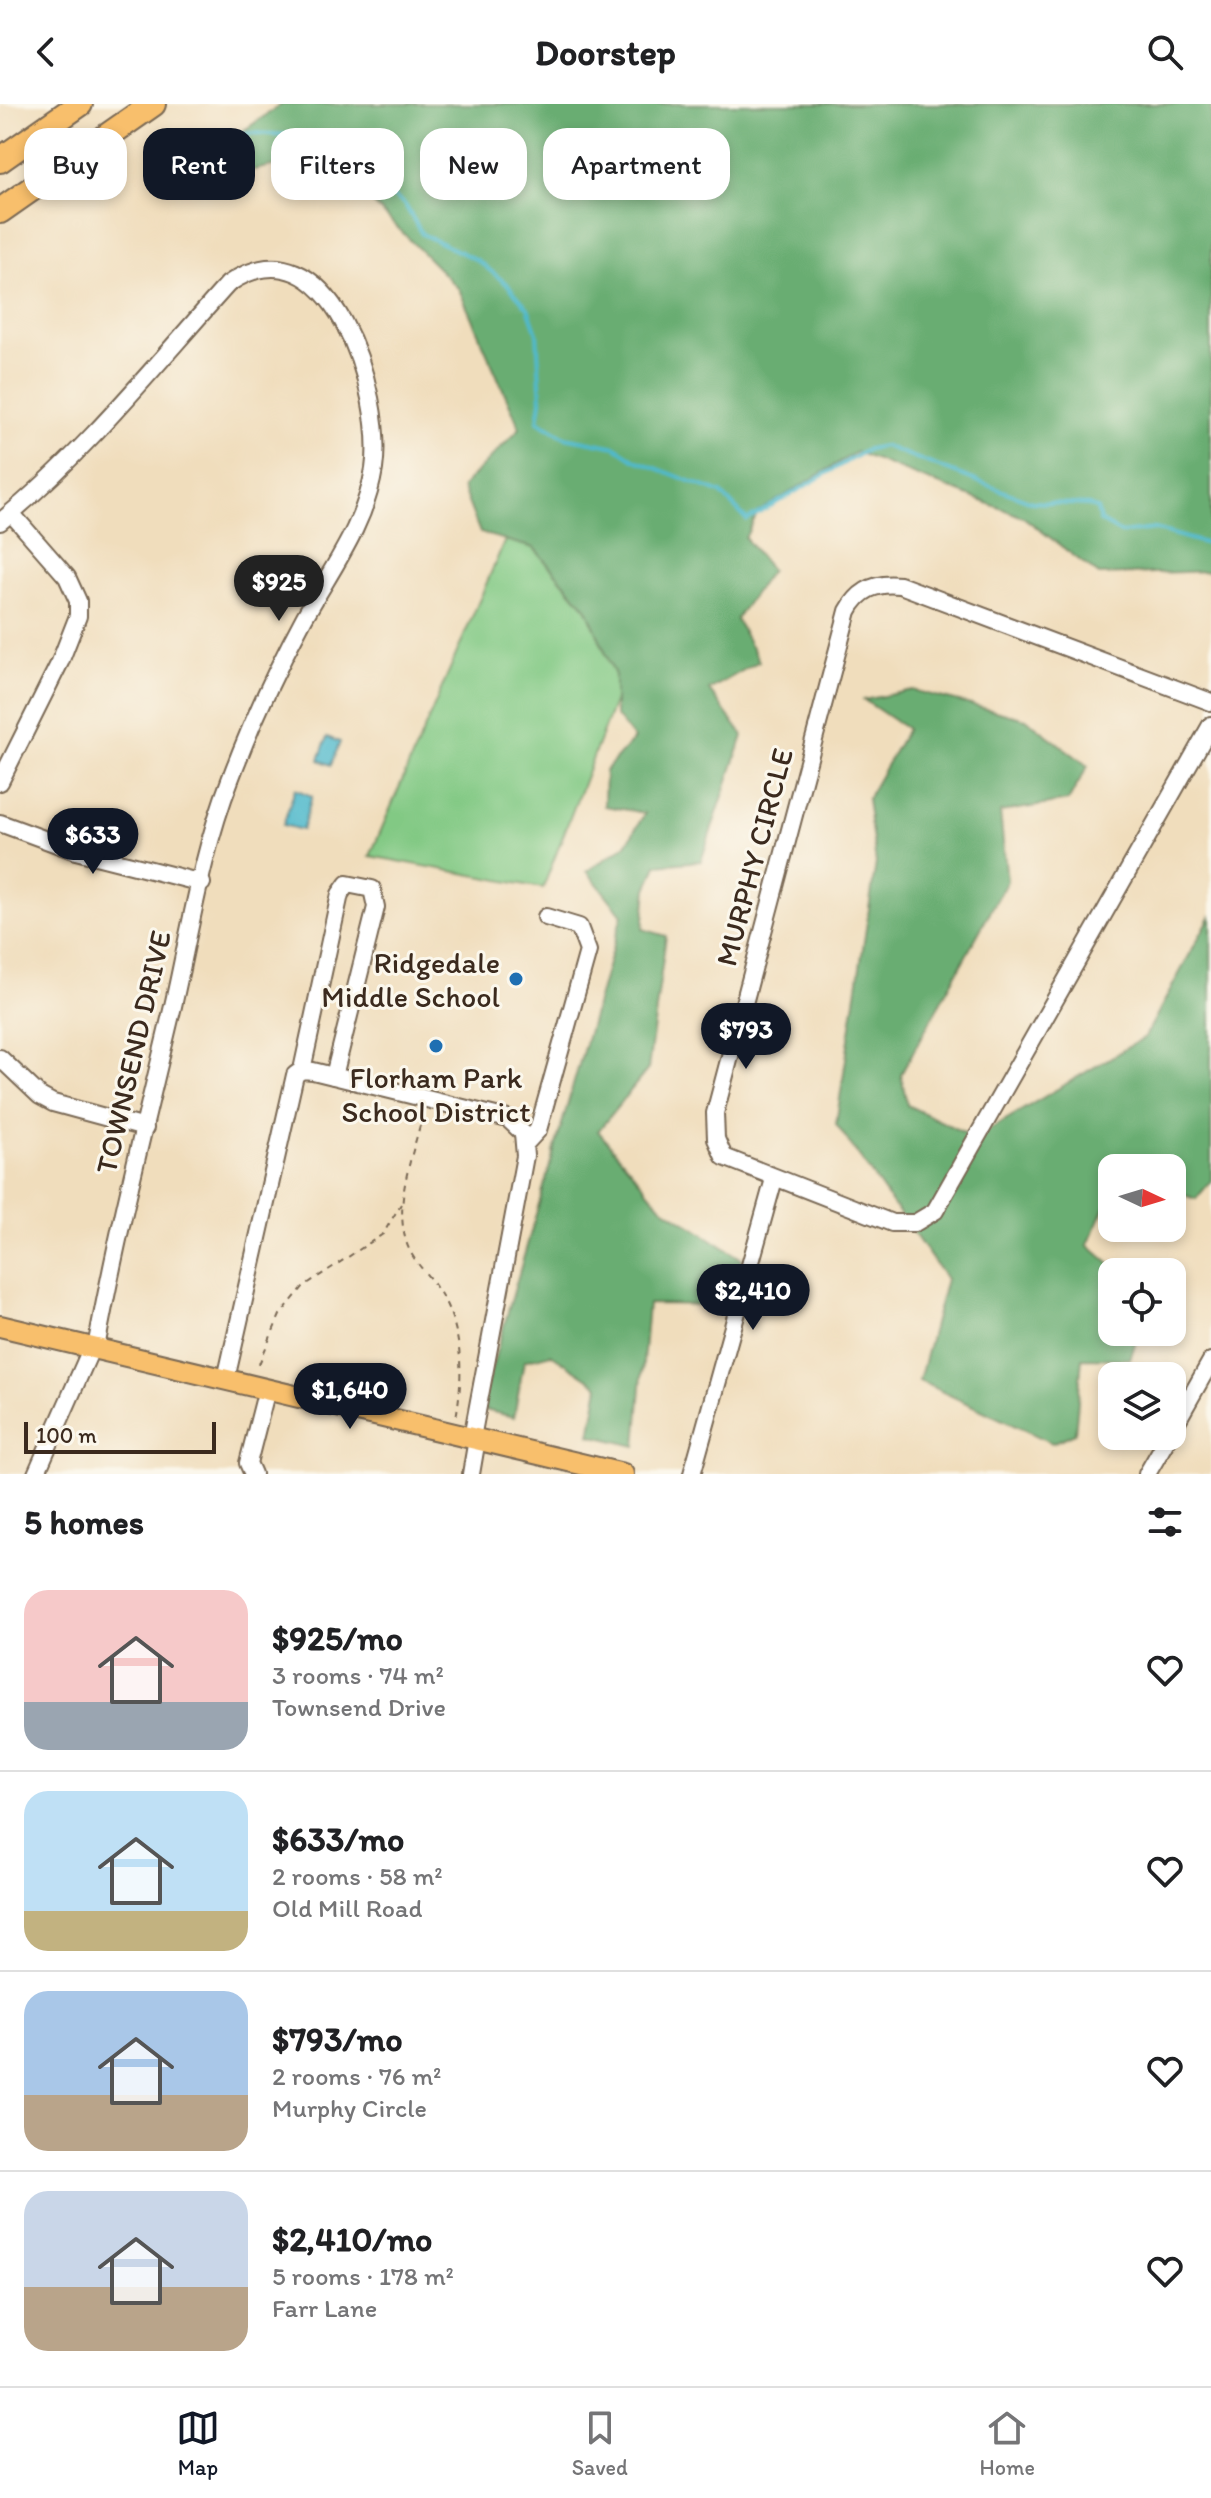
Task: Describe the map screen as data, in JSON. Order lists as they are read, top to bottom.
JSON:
{
  "streets": {
    "street": ["MURPHY CIRCLE", "TOWNSEND DRIVE"]
  },
  "places": ["Ridgedale Middle School", "Florham Park School District"],
  "scale_bar": "100 m",
  "north": "right",
  "page": {
    "header": "Doorstep",
    "chip": [
      "Buy",
      "Rent",
      "Filters",
      "New",
      "Apartment"
    ],
    "price": [
      "$925",
      "$633",
      "$793",
      "$2,410",
      "$1,640"
    ],
    "scale": "100 m",
    "heading": "5 homes",
    "list": [
      {
        "name": "$925/mo",
        "note": "3 rooms · 74 m² · Townsend Drive"
      },
      {
        "name": "$633/mo",
        "note": "2 rooms · 58 m² · Old Mill Road"
      },
      {
        "name": "$793/mo",
        "note": "2 rooms · 76 m² · Murphy Circle"
      },
      {
        "name": "$2,410/mo",
        "note": "5 rooms · 178 m² · Farr Lane"
      }
    ],
    "tabs": ["Map", "Saved", "Home"]
  }
}
